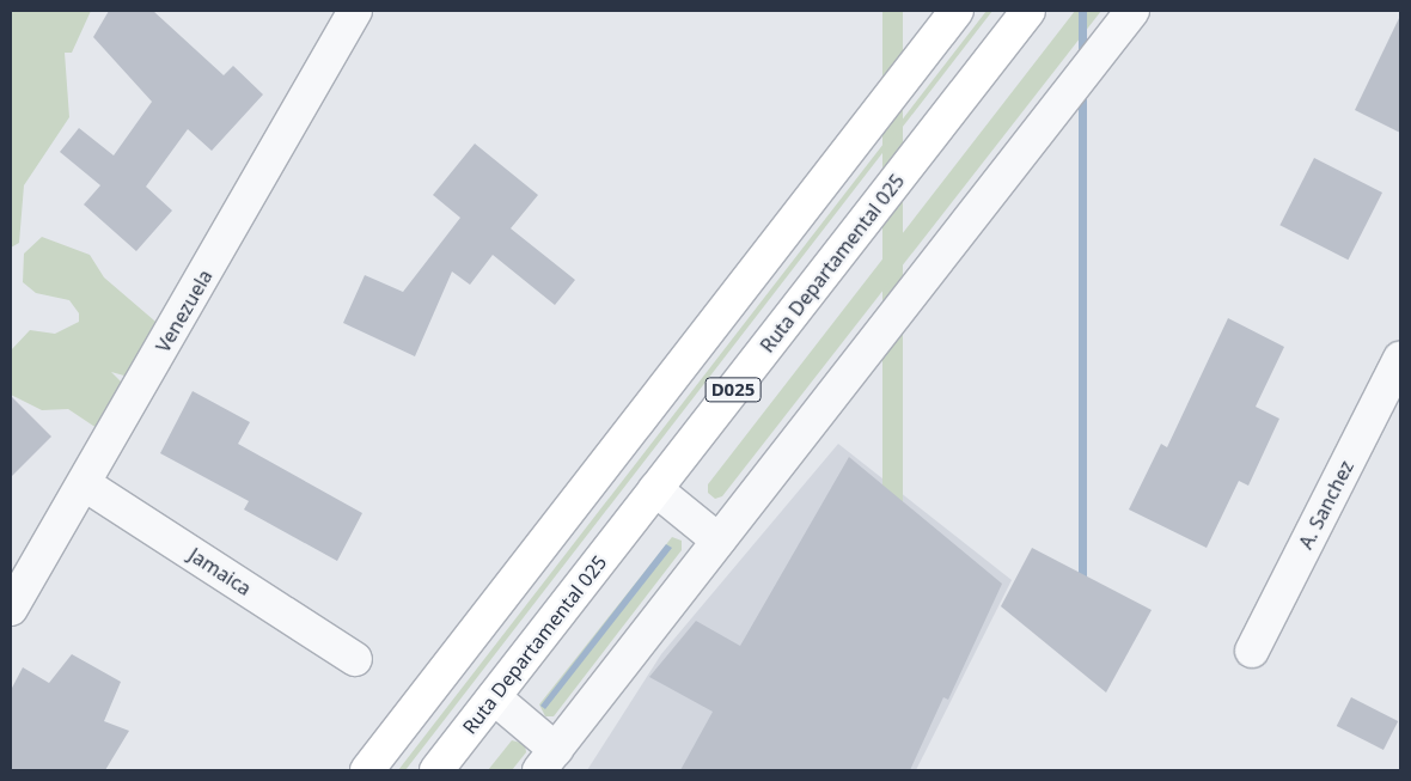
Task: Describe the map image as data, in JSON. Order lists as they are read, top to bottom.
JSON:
{
  "streets": {
    "highway": ["Ruta Departamental 025", "D025"],
    "street": ["Venezuela", "A. Sanchez", "Jamaica"]
  },
  "crossings": [
    ["Venezuela", "Jamaica"]
  ]
}
